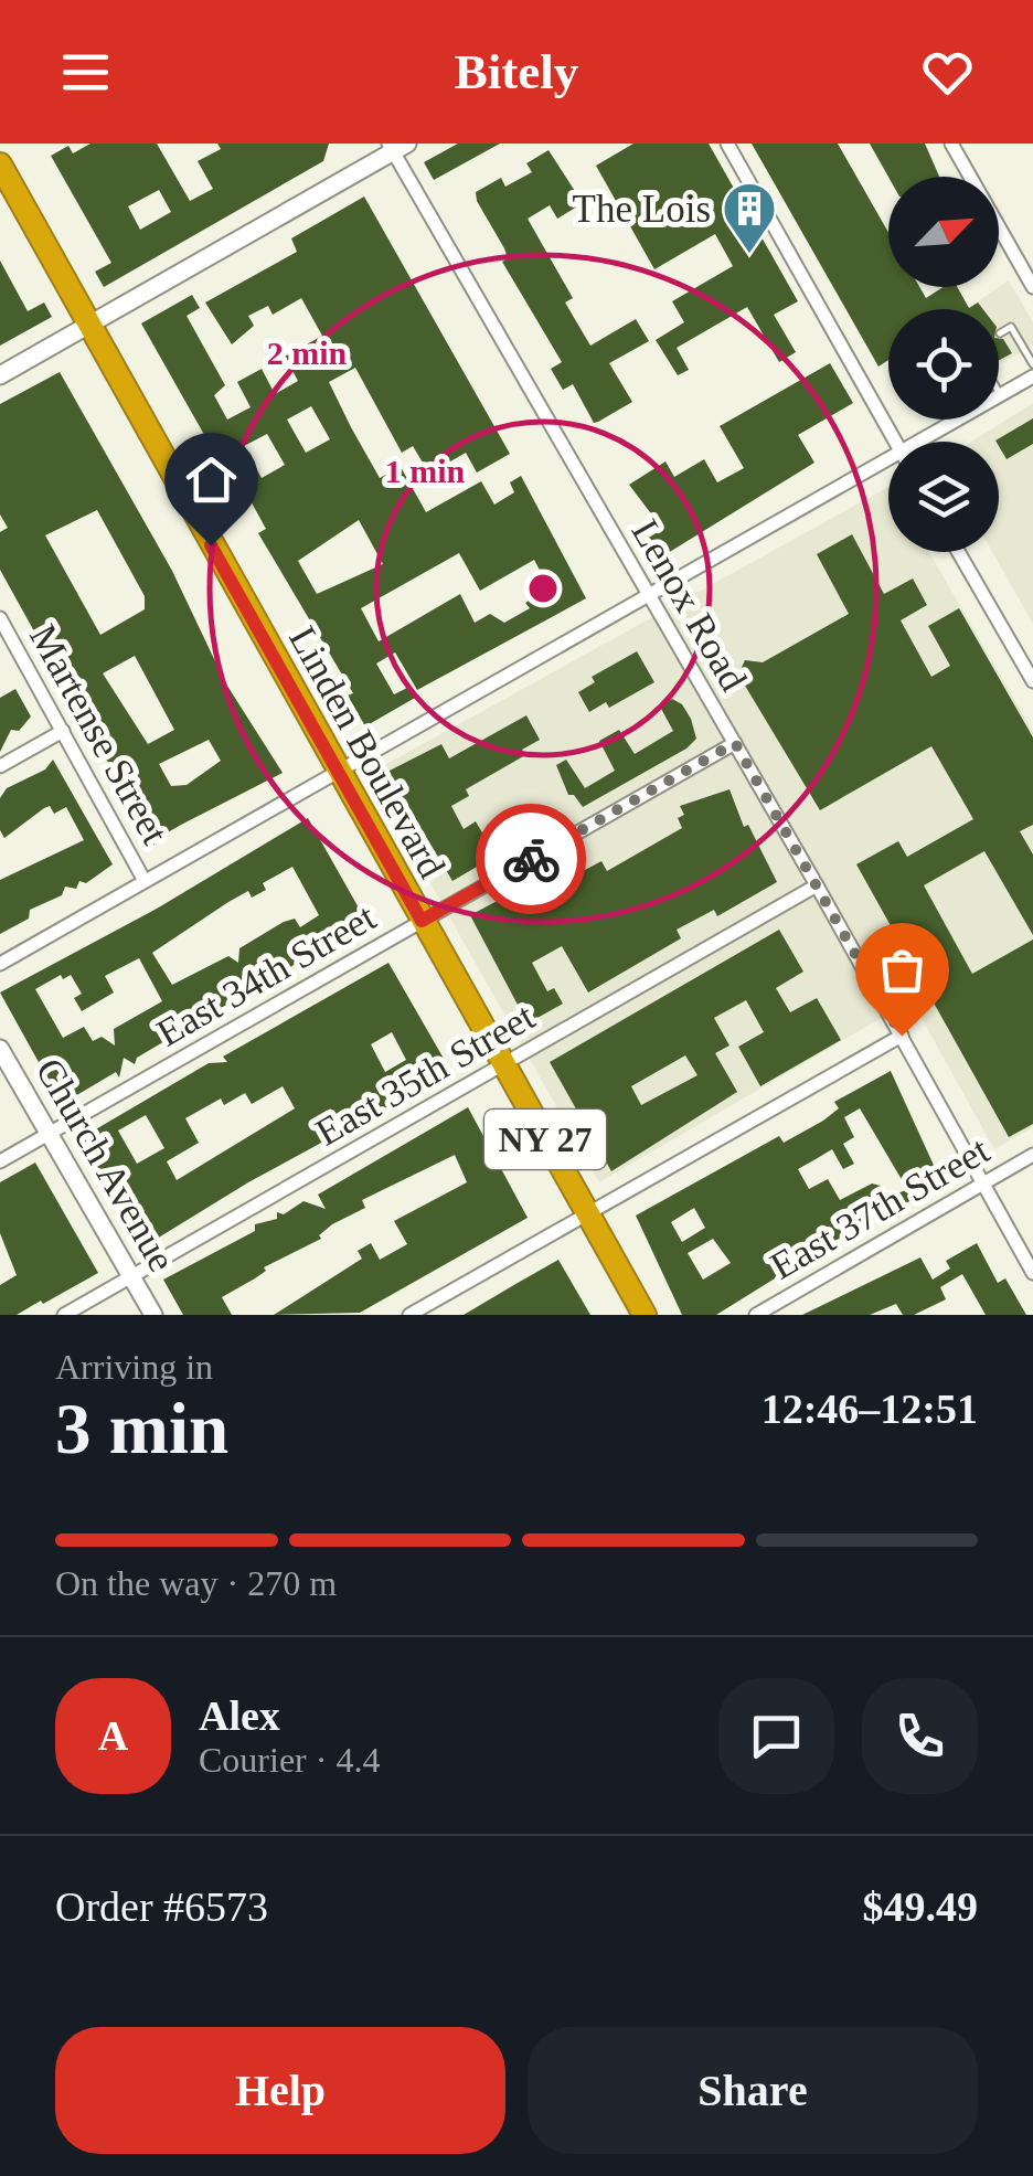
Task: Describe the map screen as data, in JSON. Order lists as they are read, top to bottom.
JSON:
{
  "streets": {
    "highway": ["Linden Boulevard", "NY 27"],
    "main road": ["Church Avenue"],
    "street": [
      "Lenox Road",
      "Martense Street",
      "East 34th Street",
      "East 35th Street",
      "East 37th Street"
    ]
  },
  "crossings": [
    ["Lenox Road", "East 34th Street"],
    ["Lenox Road", "East 35th Street"],
    ["Lenox Road", "East 37th Street"],
    ["Linden Boulevard", "East 34th Street"],
    ["Linden Boulevard", "East 35th Street"],
    ["East 34th Street", "Church Avenue"],
    ["East 35th Street", "Church Avenue"]
  ],
  "places": {
    "building": ["The Lois"]
  },
  "north": "top right",
  "page": {
    "header": "Bitely",
    "heading": ["3 min", "Arriving in", "12:46–12:51"],
    "panel": [
      "Alex",
      "Courier · 4.4",
      "Order #6573",
      "$49.49"
    ],
    "bar": "On the way · 270 m",
    "round": "A",
    "buttons": ["Help", "Share"]
  },
  "rings": ["2 min", "1 min"]
}
